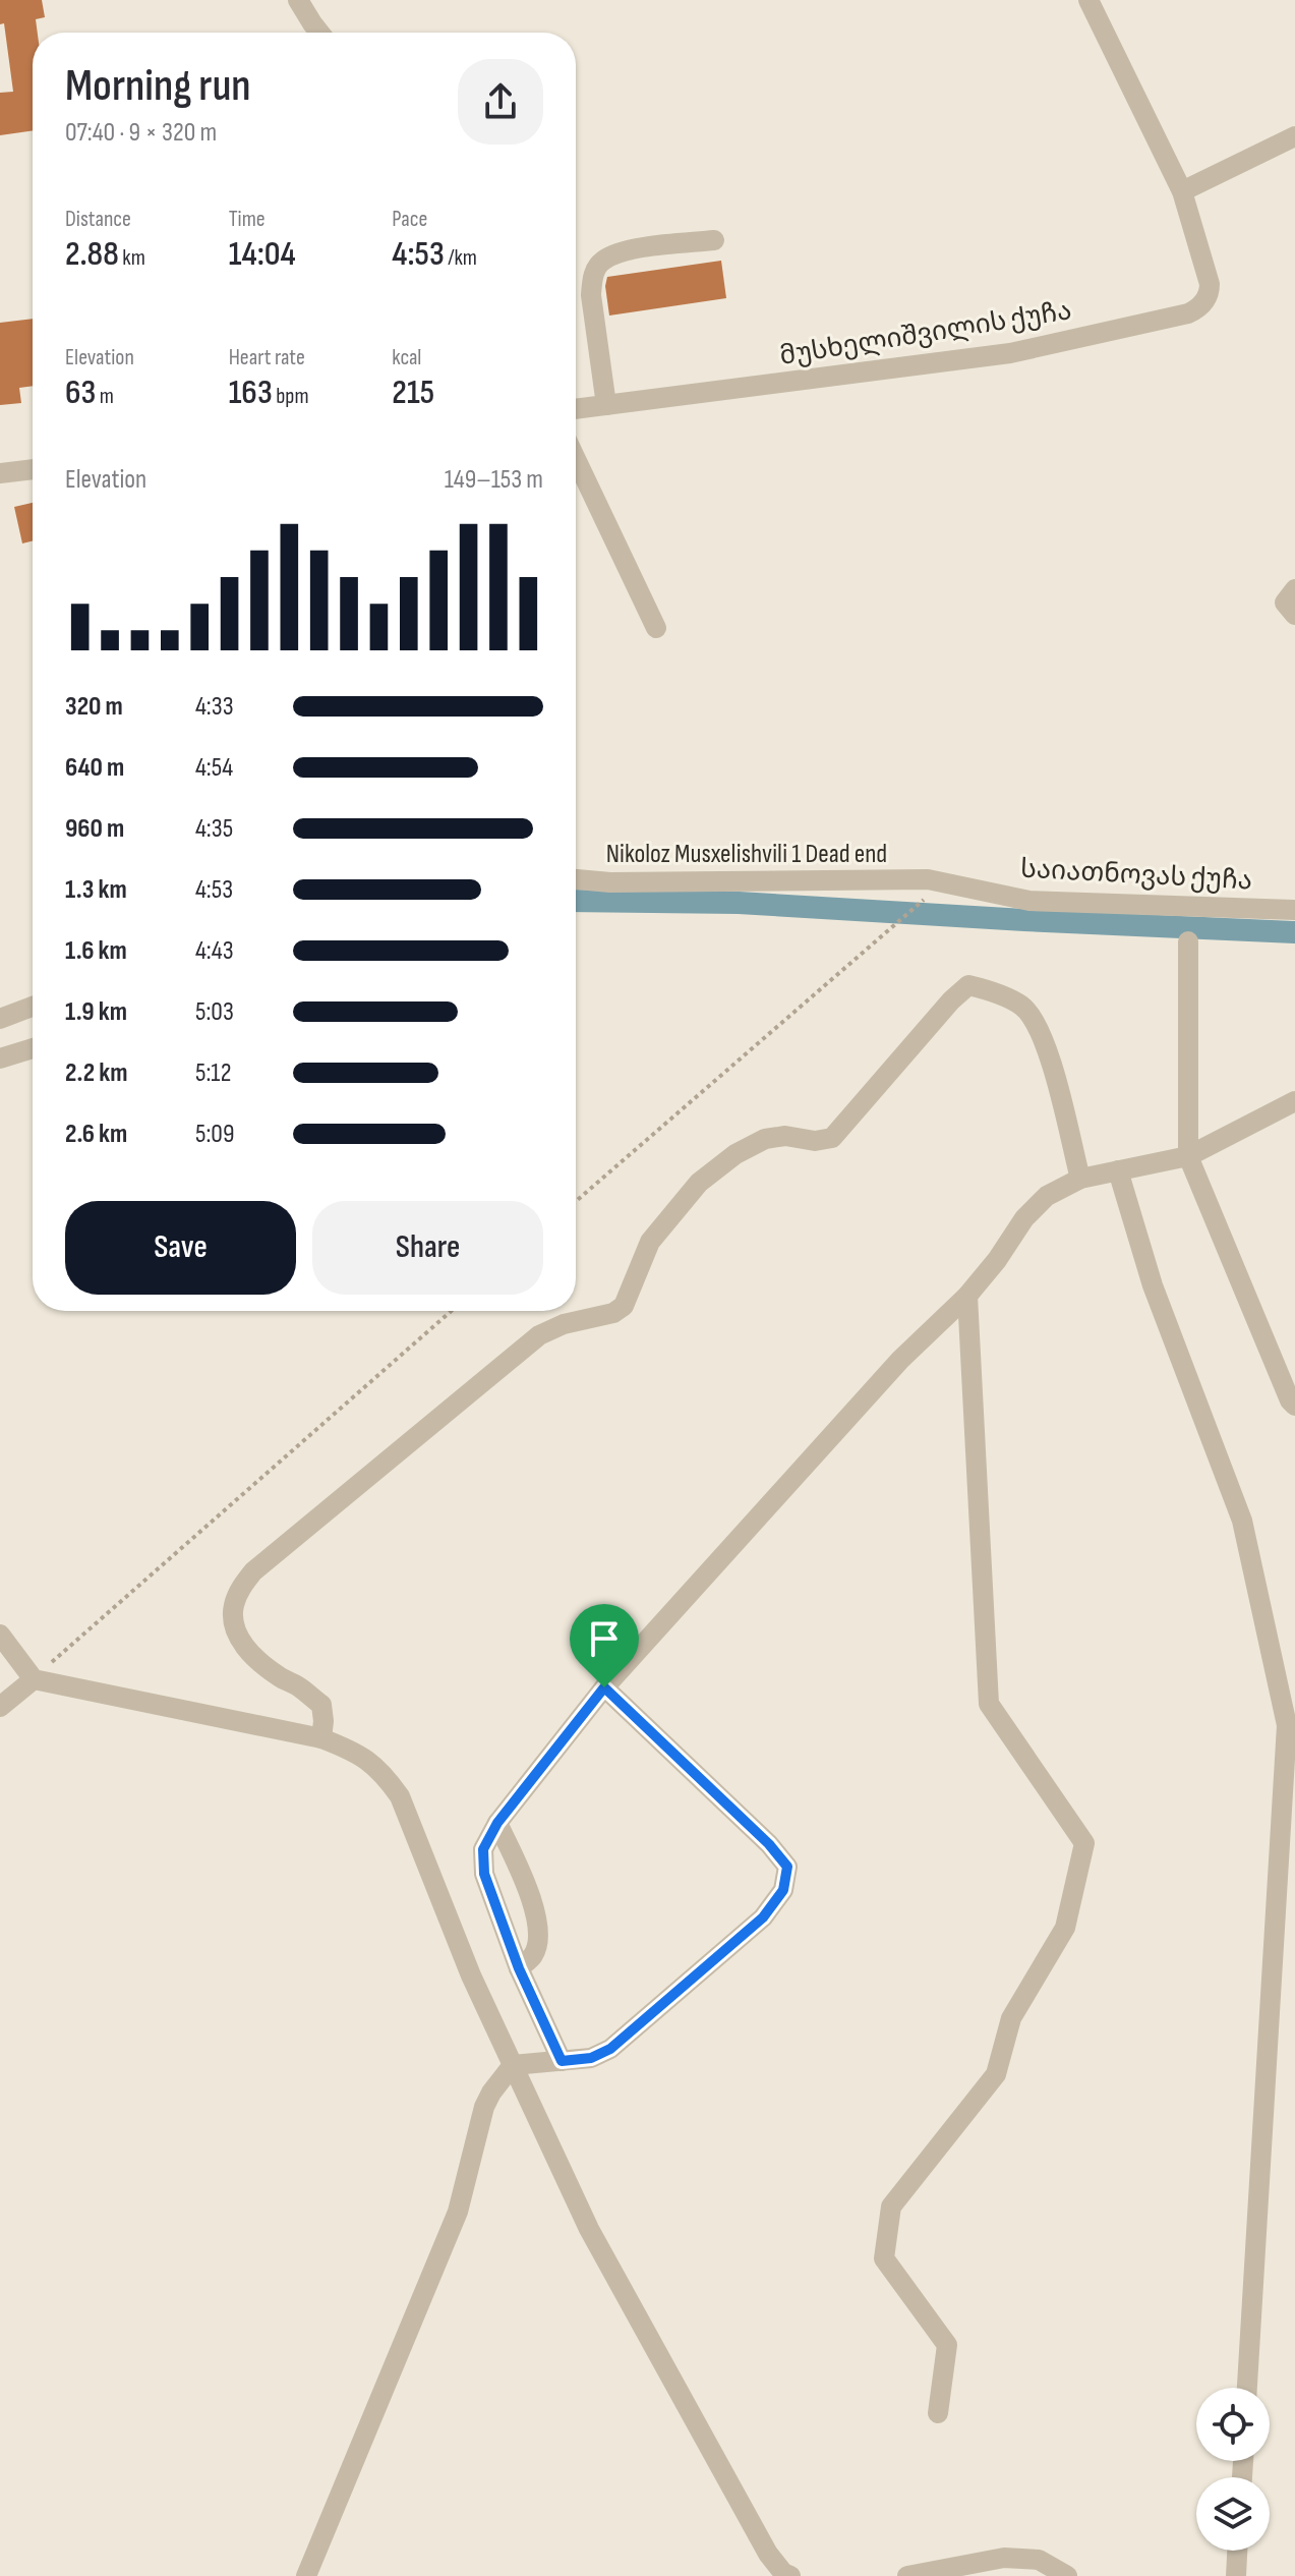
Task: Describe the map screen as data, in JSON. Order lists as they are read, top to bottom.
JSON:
{
  "streets": {
    "street": ["მუსხელიშვილის ქუჩა", "Nikoloz Musxelishvili 1 Dead end", "საიათნოვას ქუჩა"]
  },
  "crossings": [
    ["Nikoloz Musxelishvili 1 Dead end", "საიათნოვას ქუჩა"]
  ],
  "page": {
    "heading": ["Morning run", "07:40 · 9 × 320 m"],
    "stats": [
      ["Distance", "2.88 km"],
      ["Time", "14:04"],
      ["Pace", "4:53 /km"],
      ["Elevation", "63 m"],
      ["Heart rate", "163 bpm"],
      ["kcal", "215"]
    ],
    "chart": ["Elevation", "149–153 m"],
    "list": [
      {
        "name": "320 m",
        "note": "4:33"
      },
      {
        "name": "640 m",
        "note": "4:54"
      },
      {
        "name": "960 m",
        "note": "4:35"
      },
      {
        "name": "1.3 km",
        "note": "4:53"
      },
      {
        "name": "1.6 km",
        "note": "4:43"
      },
      {
        "name": "1.9 km",
        "note": "5:03"
      },
      {
        "name": "2.2 km",
        "note": "5:12"
      },
      {
        "name": "2.6 km",
        "note": "5:09"
      }
    ],
    "buttons": ["Save", "Share"]
  }
}
